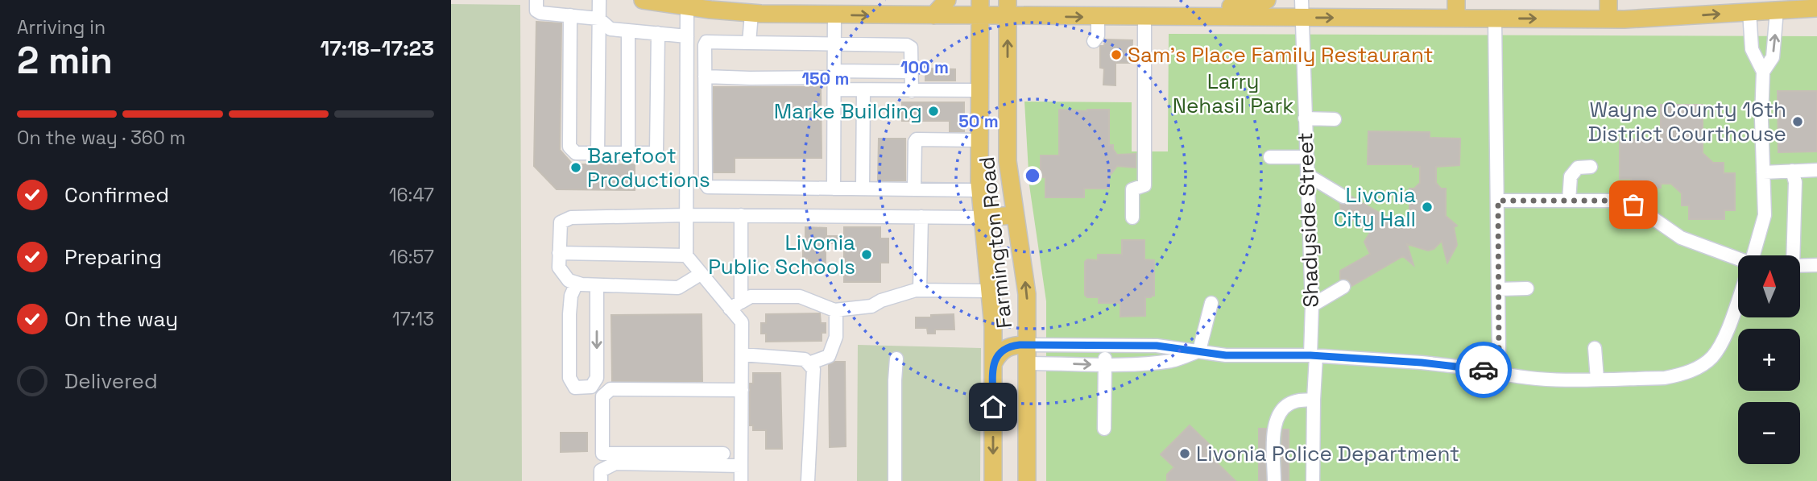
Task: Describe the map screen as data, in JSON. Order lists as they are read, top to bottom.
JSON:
{
  "streets": {
    "main road": ["Farmington Road"],
    "street": ["Shadyside Street"]
  },
  "parks": ["Larry Nehasil Park"],
  "places": [
    "Sam's Place Family Restaurant",
    "Marke Building",
    "Wayne County 16th District Courthouse",
    "Barefoot Productions",
    "Livonia City Hall",
    "Livonia Public Schools",
    "Livonia Police Department"
  ],
  "north": "top",
  "page": {
    "heading": ["2 min", "Arriving in", "17:18–17:23"],
    "bar": "On the way · 360 m",
    "list": [
      ["Confirmed", "16:47"],
      ["Preparing", "16:57"],
      ["On the way", "17:13"],
      "Delivered"
    ],
    "map_buttons": ["+", "−"]
  },
  "rings": ["100 m", "150 m", "50 m"]
}
